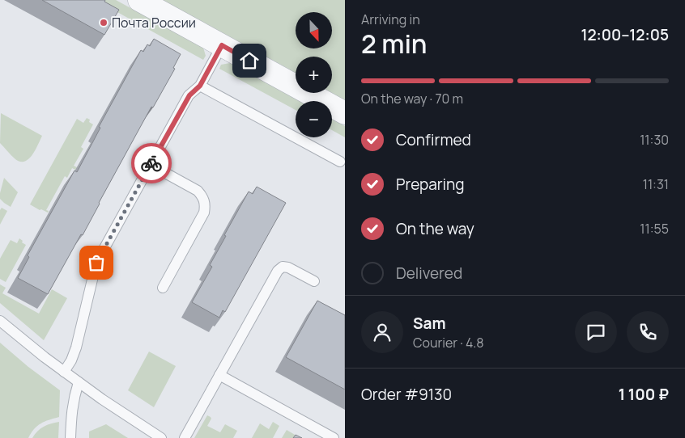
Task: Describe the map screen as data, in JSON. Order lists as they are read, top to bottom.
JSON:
{
  "places": ["Почта России"],
  "north": "bottom",
  "page": {
    "heading": ["2 min", "Arriving in", "12:00–12:05"],
    "panel": [
      "Sam",
      "Courier · 4.8",
      "Order #9130",
      "1 100 ₽"
    ],
    "map_buttons": ["+", "−"],
    "bar": "On the way · 70 m",
    "list": [
      ["Confirmed", "11:30"],
      ["Preparing", "11:31"],
      ["On the way", "11:55"],
      "Delivered"
    ]
  }
}
